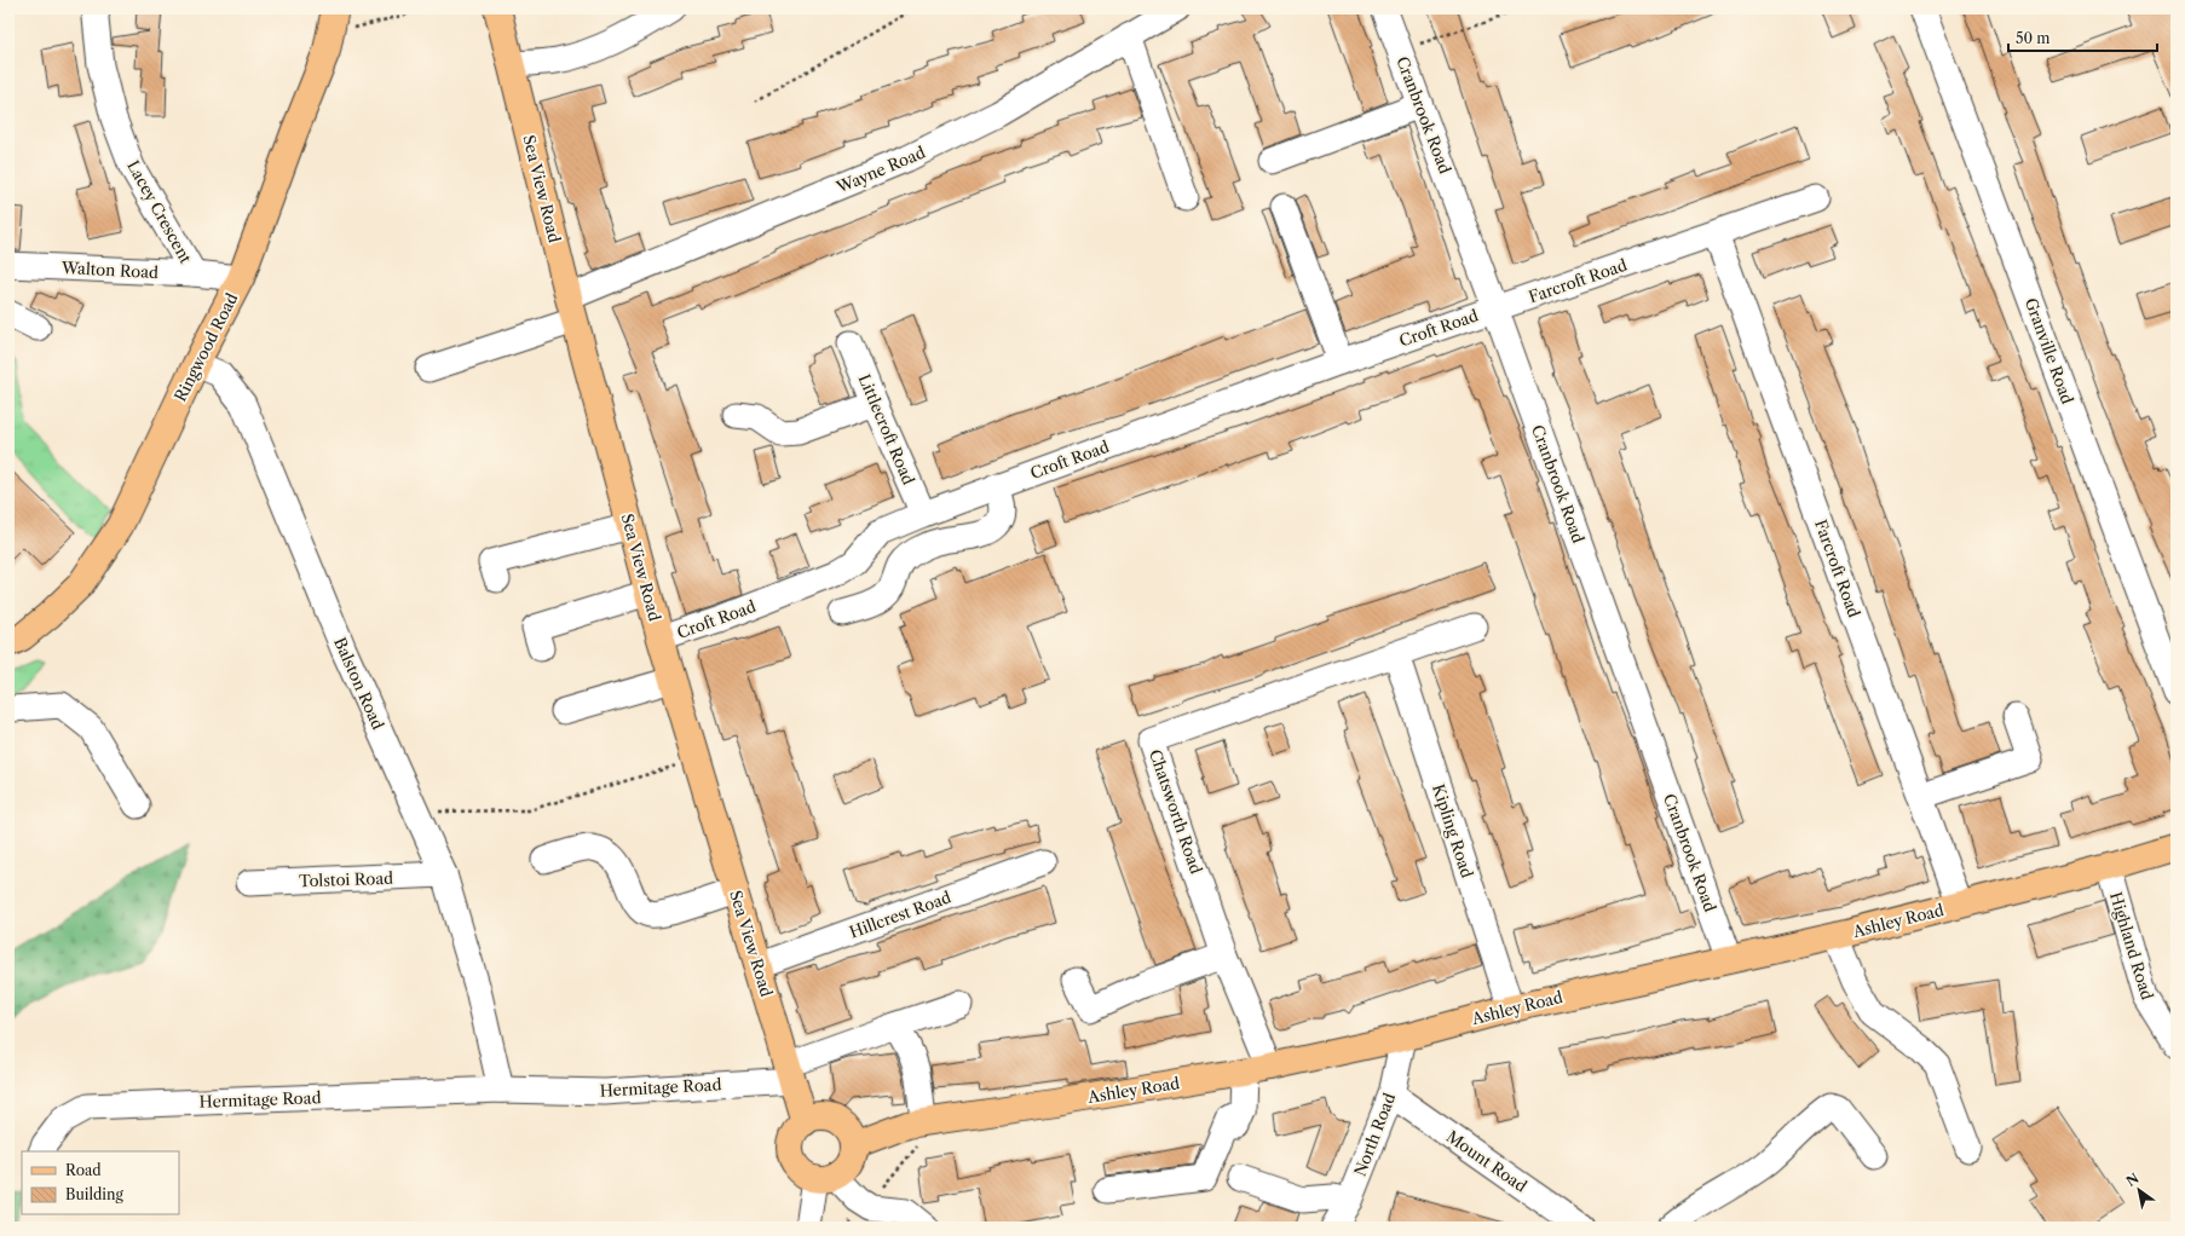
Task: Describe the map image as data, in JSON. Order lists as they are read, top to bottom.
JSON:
{
  "streets": {
    "main road": ["Sea View Road", "Ringwood Road", "Ashley Road"],
    "street": [
      "Cranbrook Road",
      "Wayne Road",
      "Lacey Crescent",
      "Walton Road",
      "Farcroft Road",
      "Croft Road",
      "Granville Road",
      "Littlecroft Road",
      "Balston Road",
      "Chatsworth Road",
      "Kipling Road",
      "Tolstoi Road",
      "Hillcrest Road",
      "Highland Road",
      "Hermitage Road",
      "North Road",
      "Mount Road"
    ]
  },
  "crossings": [
    ["Cranbrook Road", "Farcroft Road"],
    ["Cranbrook Road", "Croft Road"],
    ["Cranbrook Road", "Ashley Road"],
    ["Wayne Road", "Sea View Road"],
    ["Sea View Road", "Croft Road"],
    ["Sea View Road", "Hillcrest Road"],
    ["Sea View Road", "Ashley Road"],
    ["Sea View Road", "Hermitage Road"],
    ["Lacey Crescent", "Walton Road"],
    ["Walton Road", "Ringwood Road"],
    ["Farcroft Road", "Croft Road"],
    ["Farcroft Road", "Ashley Road"],
    ["Croft Road", "Littlecroft Road"],
    ["Ringwood Road", "Balston Road"],
    ["Balston Road", "Tolstoi Road"],
    ["Balston Road", "Hermitage Road"],
    ["Chatsworth Road", "Kipling Road"],
    ["Chatsworth Road", "Ashley Road"],
    ["Kipling Road", "Ashley Road"],
    ["Ashley Road", "Highland Road"],
    ["Ashley Road", "North Road"],
    ["North Road", "Mount Road"]
  ],
  "legend": ["Road", "Building"],
  "scale_bar": "50 m",
  "north": "top left"
}
